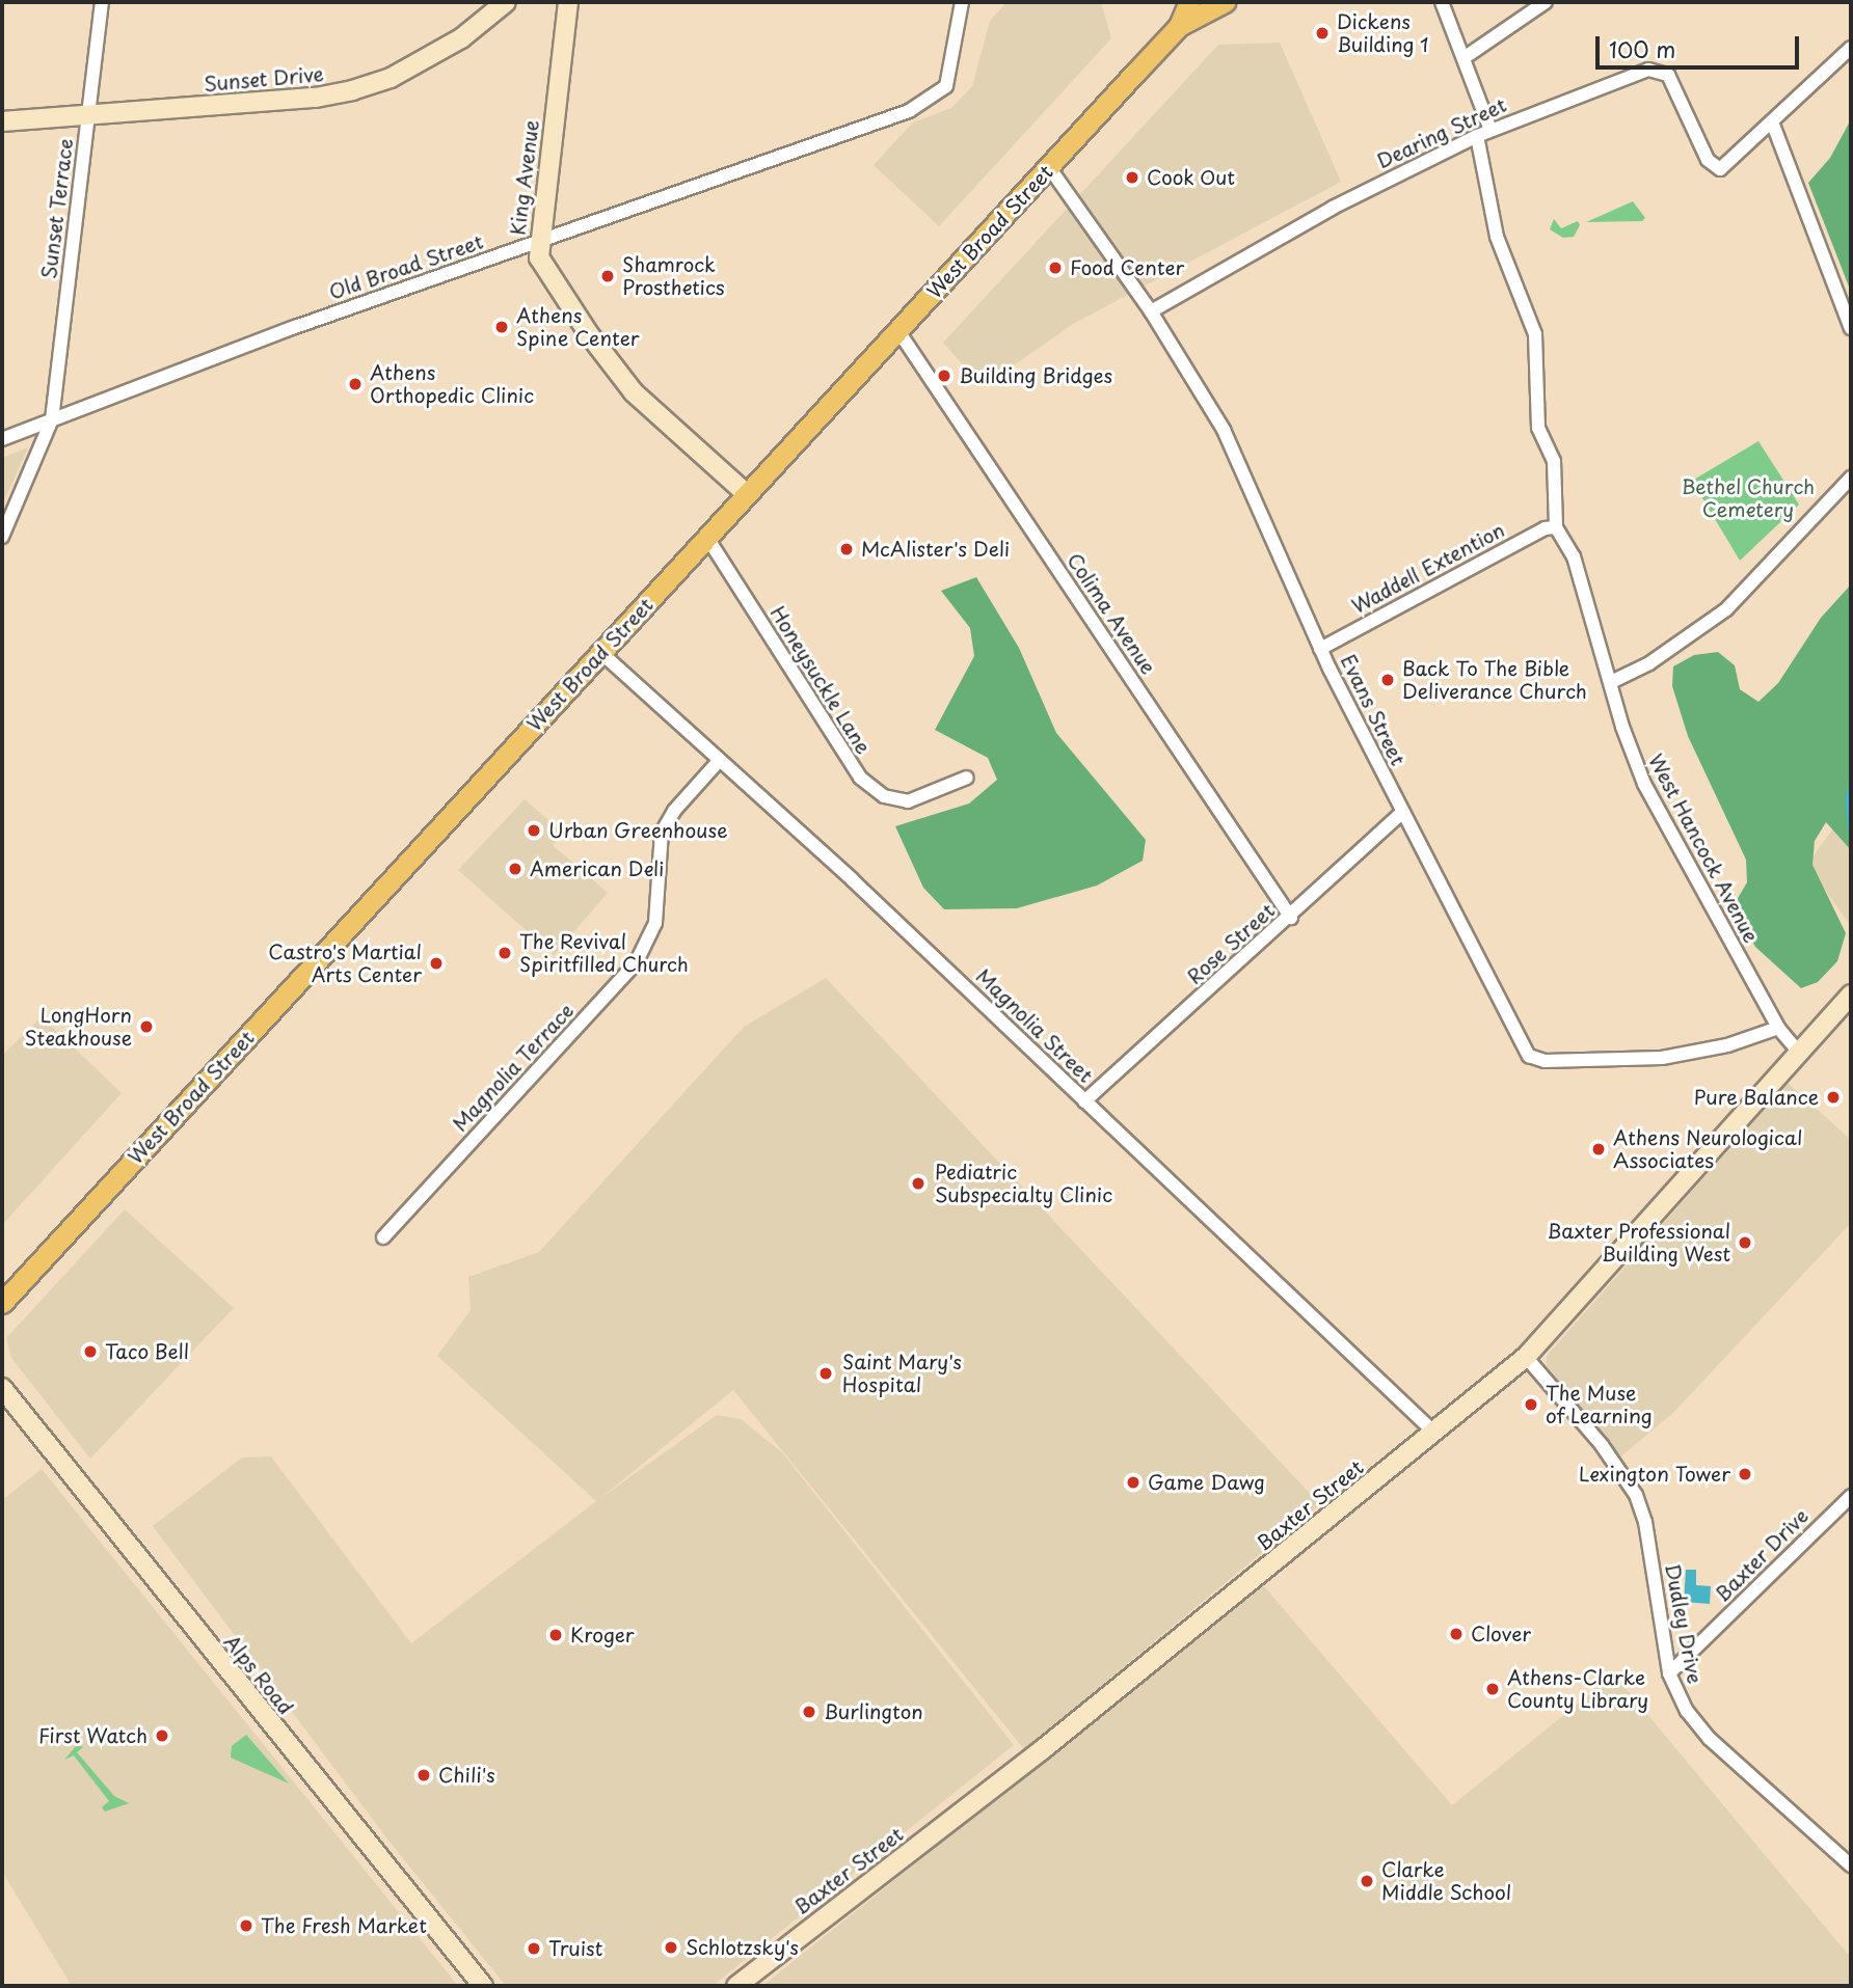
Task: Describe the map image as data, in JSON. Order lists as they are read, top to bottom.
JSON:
{
  "streets": {
    "main road": [
      "Sunset Drive",
      "King Avenue",
      "West Broad Street",
      "Baxter Street",
      "Alps Road"
    ],
    "street": [
      "Dearing Street",
      "Sunset Terrace",
      "Old Broad Street",
      "Waddell Extention",
      "Colima Avenue",
      "Honeysuckle Lane",
      "Evans Street",
      "West Hancock Avenue",
      "Rose Street",
      "Magnolia Street",
      "Magnolia Terrace",
      "Baxter Drive",
      "Dudley Drive"
    ]
  },
  "crossings": [
    ["Sunset Drive", "Sunset Terrace"],
    ["Dearing Street", "Evans Street"],
    ["King Avenue", "West Broad Street"],
    ["King Avenue", "Old Broad Street"],
    ["Sunset Terrace", "Old Broad Street"],
    ["West Broad Street", "Colima Avenue"],
    ["West Broad Street", "Honeysuckle Lane"],
    ["West Broad Street", "Evans Street"],
    ["West Broad Street", "Magnolia Street"],
    ["Waddell Extention", "Evans Street"],
    ["Waddell Extention", "West Hancock Avenue"],
    ["Colima Avenue", "Rose Street"],
    ["Evans Street", "West Hancock Avenue"],
    ["Evans Street", "Rose Street"],
    ["West Hancock Avenue", "Baxter Street"],
    ["Rose Street", "Magnolia Street"],
    ["Magnolia Street", "Magnolia Terrace"],
    ["Magnolia Street", "Baxter Street"],
    ["Baxter Street", "Dudley Drive"],
    ["Baxter Drive", "Dudley Drive"]
  ],
  "parks": ["Bethel Church Cemetery"],
  "places": [
    "Dickens Building 1",
    "Cook Out",
    "Food Center",
    "Shamrock Prosthetics",
    "Athens Spine Center",
    "Building Bridges",
    "Athens Orthopedic Clinic",
    "McAlister's Deli",
    "Back To The Bible Deliverance Church",
    "Urban Greenhouse",
    "American Deli",
    "The Revival Spiritfilled Church",
    "Castro's Martial Arts Center",
    "LongHorn Steakhouse",
    "Pure Balance",
    "Athens Neurological Associates",
    "Pediatric Subspecialty Clinic",
    "Baxter Professional Building West",
    "Taco Bell",
    "Saint Mary's Hospital",
    "The Muse of Learning",
    "Lexington Tower",
    "Game Dawg",
    "Clover",
    "Kroger",
    "Athens-Clarke County Library",
    "Burlington",
    "First Watch",
    "Chili's",
    "Clarke Middle School",
    "The Fresh Market",
    "Schlotzsky's",
    "Truist"
  ],
  "scale_bar": "100 m"
}
